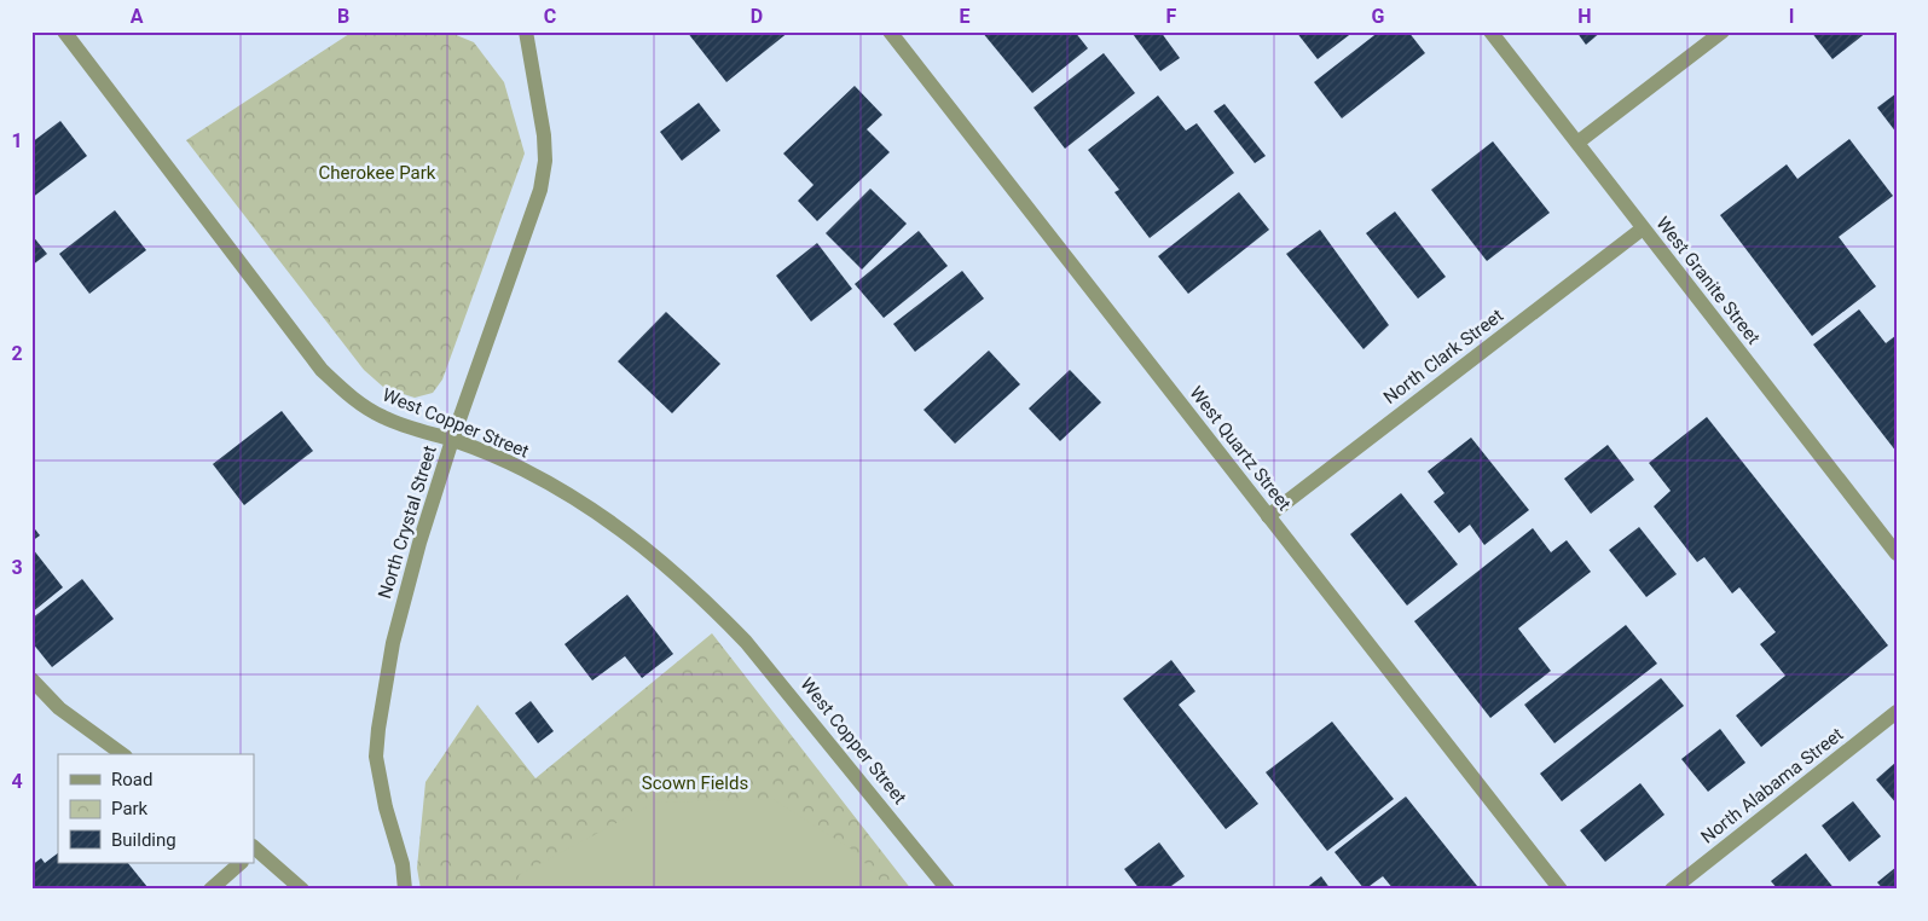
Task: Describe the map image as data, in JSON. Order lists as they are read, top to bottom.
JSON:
{
  "streets": {
    "street": [
      "West Granite Street",
      "North Clark Street",
      "West Copper Street",
      "West Quartz Street",
      "North Crystal Street",
      "North Alabama Street"
    ]
  },
  "crossings": [
    ["West Granite Street", "North Clark Street"],
    ["North Clark Street", "West Quartz Street"],
    ["West Copper Street", "North Crystal Street"]
  ],
  "parks": ["Cherokee Park", "Scown Fields"],
  "legend": ["Road", "Park", "Building"],
  "grid": {
    "columns": [
      "A",
      "B",
      "C",
      "D",
      "E",
      "F",
      "G",
      "H",
      "I"
    ],
    "rows": [
      "1",
      "2",
      "3",
      "4"
    ]
  }
}
